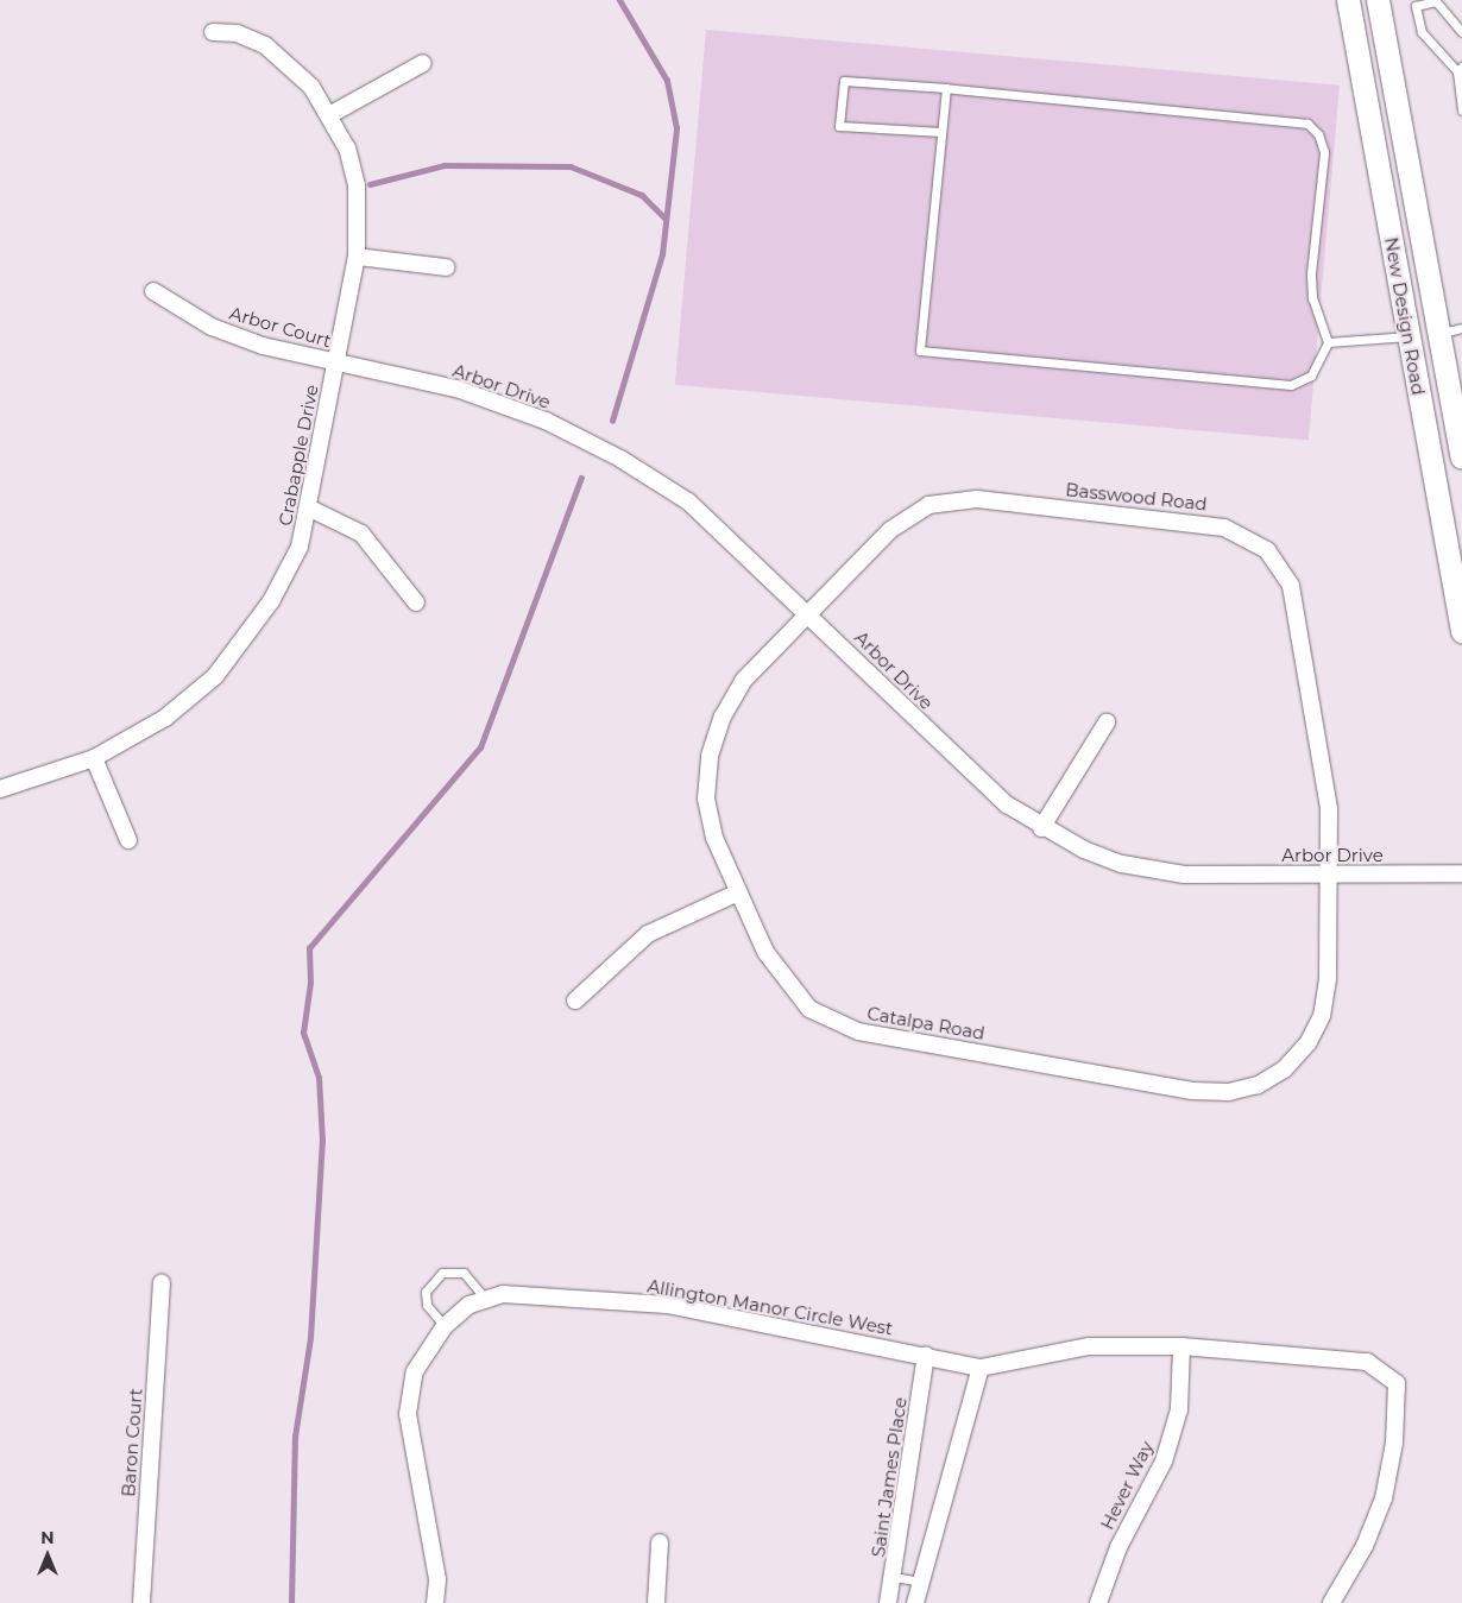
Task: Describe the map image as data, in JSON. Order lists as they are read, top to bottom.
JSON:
{
  "streets": {
    "main road": ["New Design Road"],
    "street": [
      "Arbor Court",
      "Arbor Drive",
      "Crabapple Drive",
      "Basswood Road",
      "Catalpa Road",
      "Allington Manor Circle West",
      "Baron Court",
      "Saint James Place",
      "Hever Way"
    ]
  },
  "crossings": [
    ["Arbor Court", "Arbor Drive"],
    ["Arbor Court", "Crabapple Drive"],
    ["Arbor Drive", "Crabapple Drive"],
    ["Arbor Drive", "Basswood Road"],
    ["Arbor Drive", "Catalpa Road"],
    ["Basswood Road", "Catalpa Road"],
    ["Allington Manor Circle West", "Saint James Place"]
  ],
  "north": "top"
}
